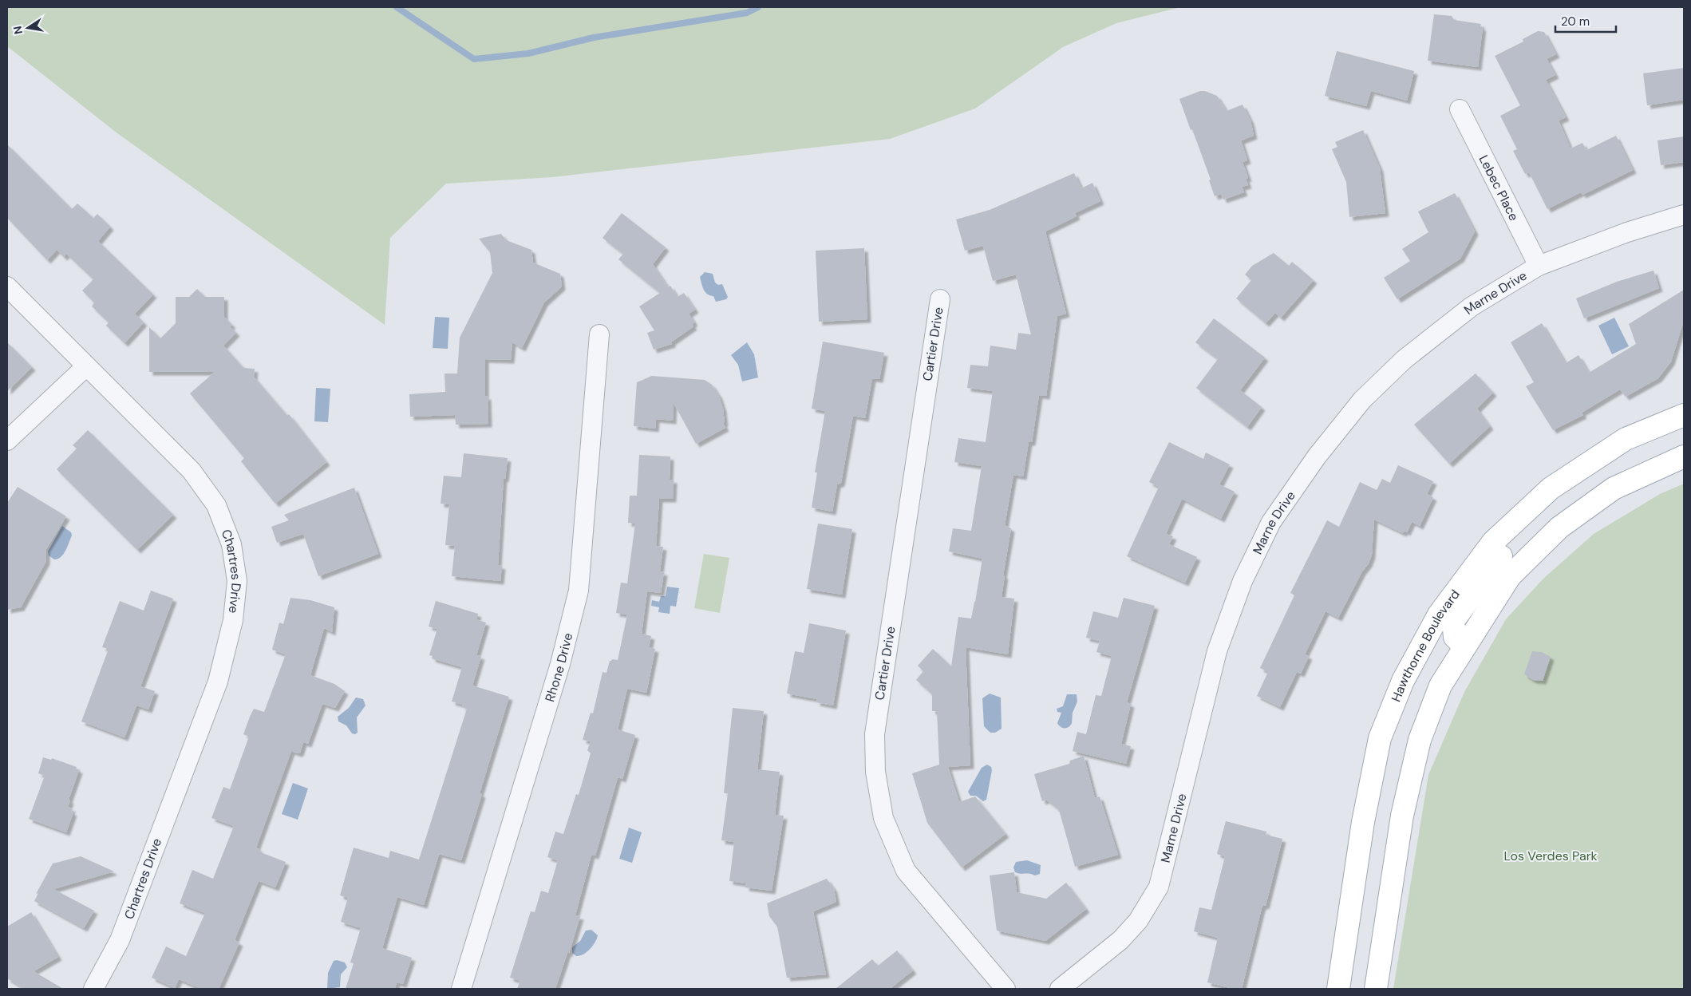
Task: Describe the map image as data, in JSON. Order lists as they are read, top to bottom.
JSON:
{
  "streets": {
    "main road": ["Hawthorne Boulevard"],
    "street": [
      "Lebec Place",
      "Marne Drive",
      "Cartier Drive",
      "Chartres Drive",
      "Rhone Drive"
    ]
  },
  "crossings": [
    ["Lebec Place", "Marne Drive"]
  ],
  "parks": ["Los Verdes Park"],
  "scale_bar": "20 m",
  "north": "left"
}
